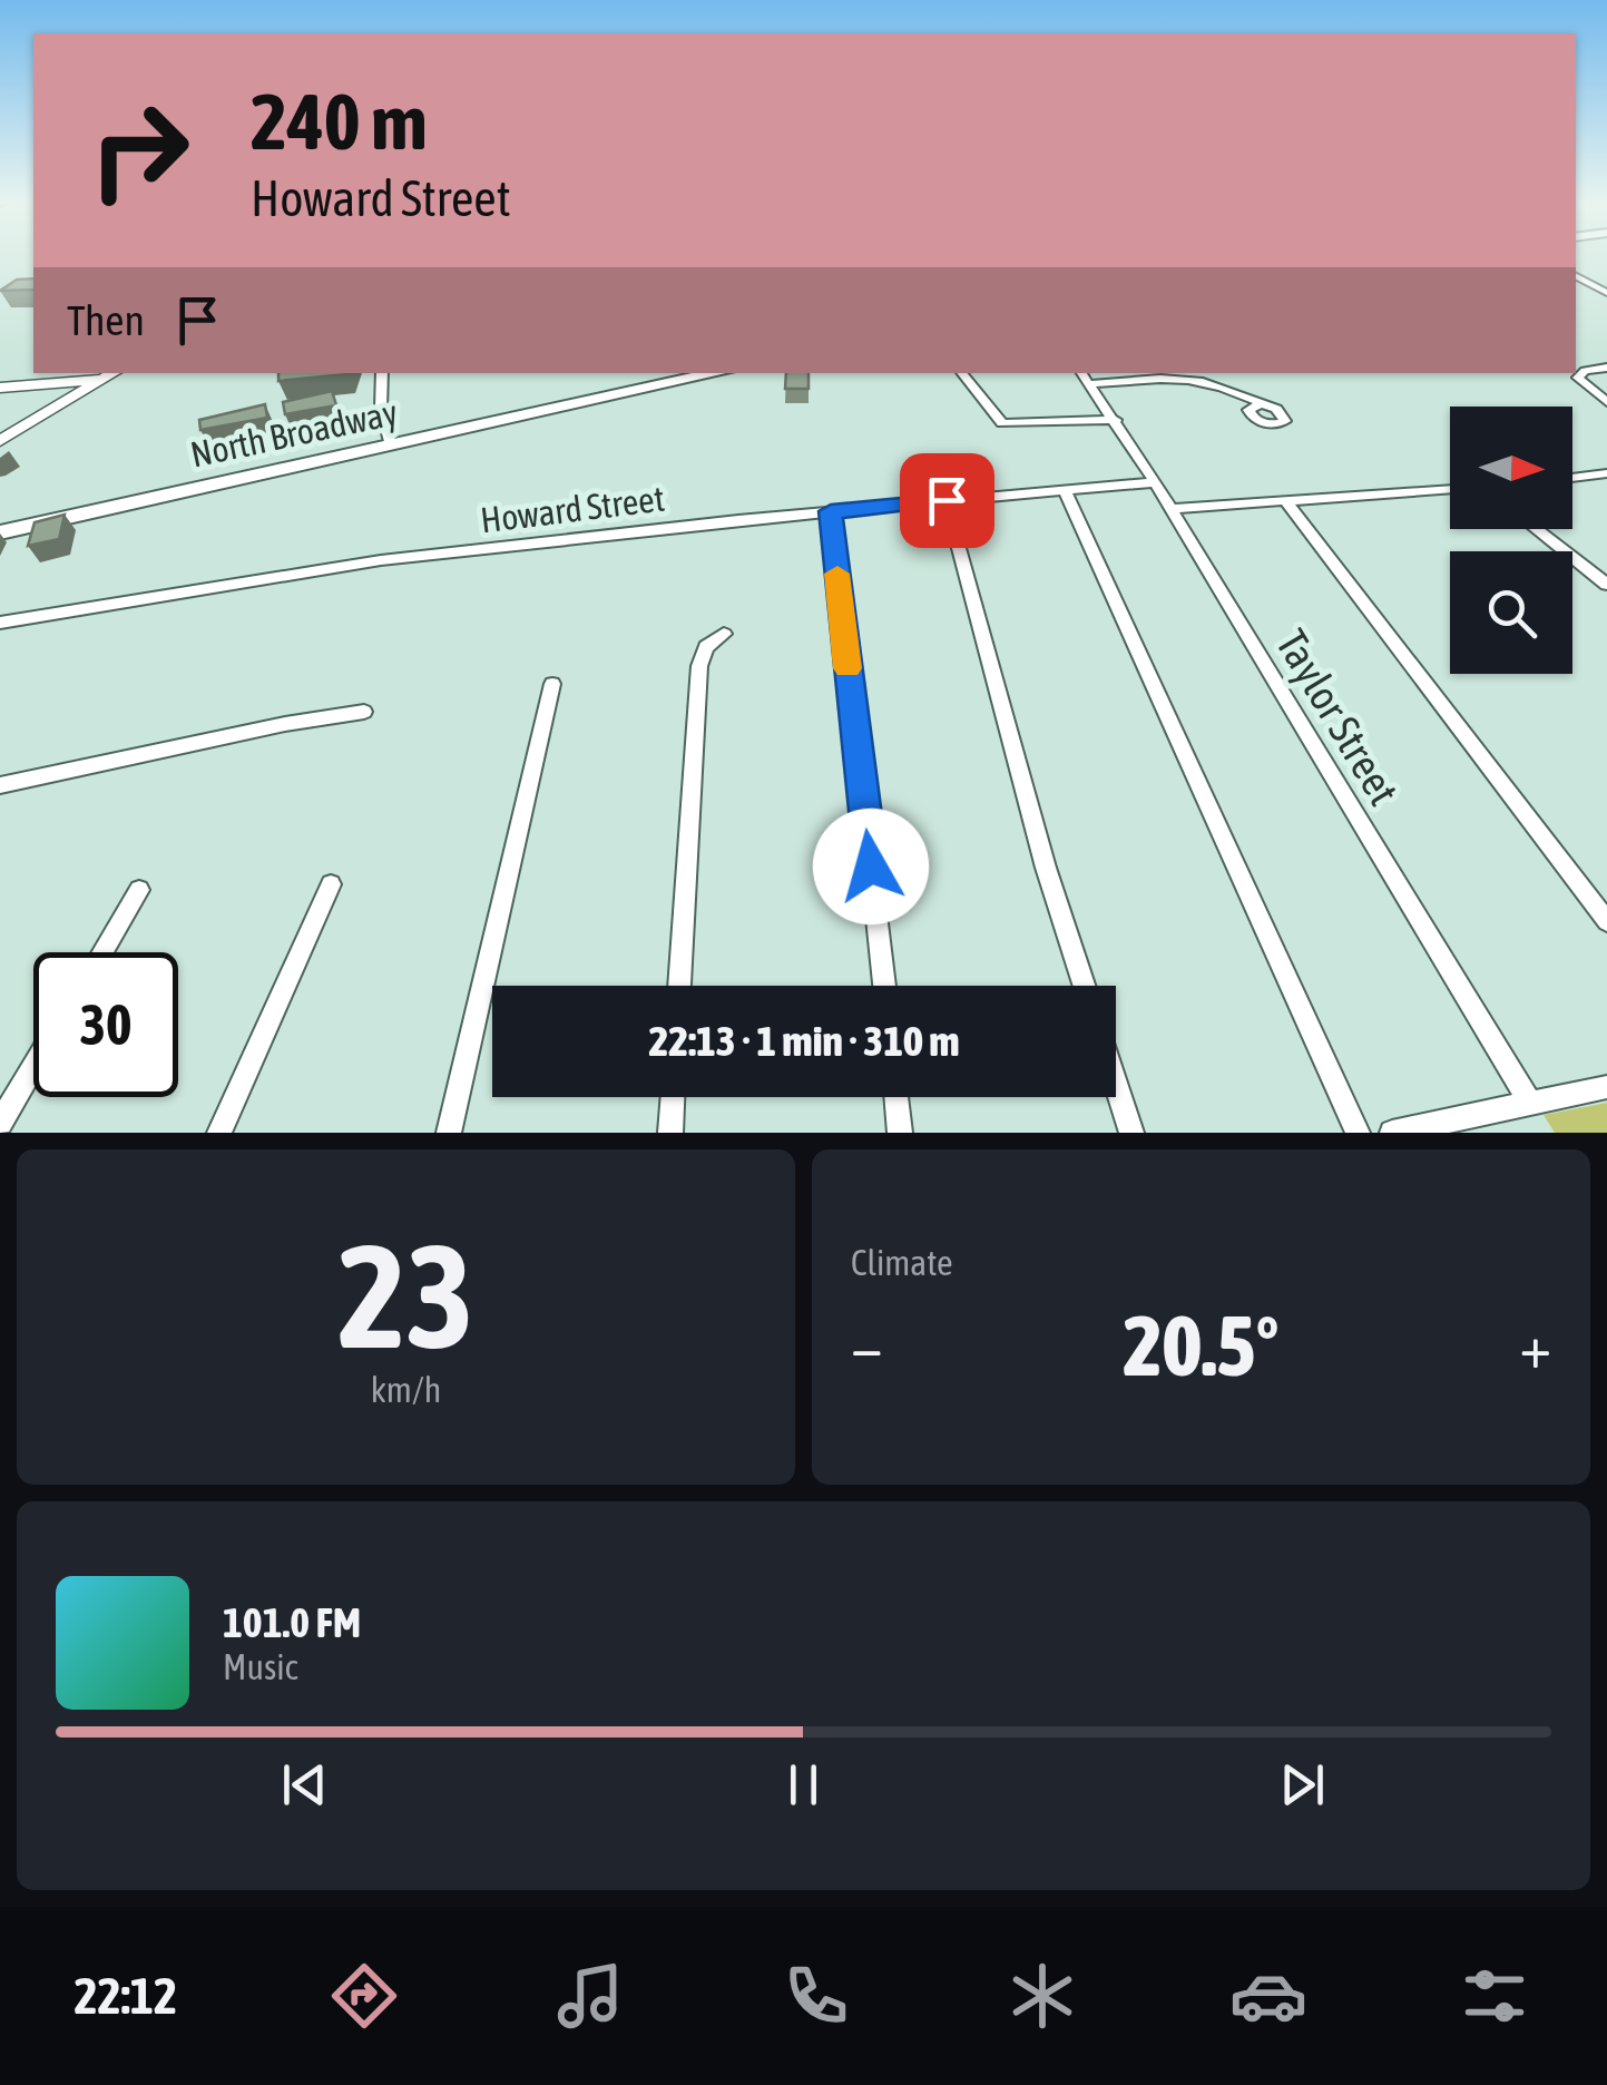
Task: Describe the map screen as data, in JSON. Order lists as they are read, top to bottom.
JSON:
{
  "streets": {
    "main road": ["North Broadway"],
    "street": ["Howard Street", "Taylor Street"]
  },
  "crossings": [
    ["Howard Street", "Taylor Street"]
  ],
  "north": "right",
  "page": {
    "turn": ["240 m", "Howard Street"],
    "then": "Then",
    "limit": "30",
    "trip": "22:13 · 1 min · 310 m",
    "tile": [
      ["23", "km/h"],
      "Climate"
    ],
    "heat": ["−", "20.5°", "+"],
    "song": ["101.0 FM", "Music"],
    "tabs": "22:12"
  }
}
